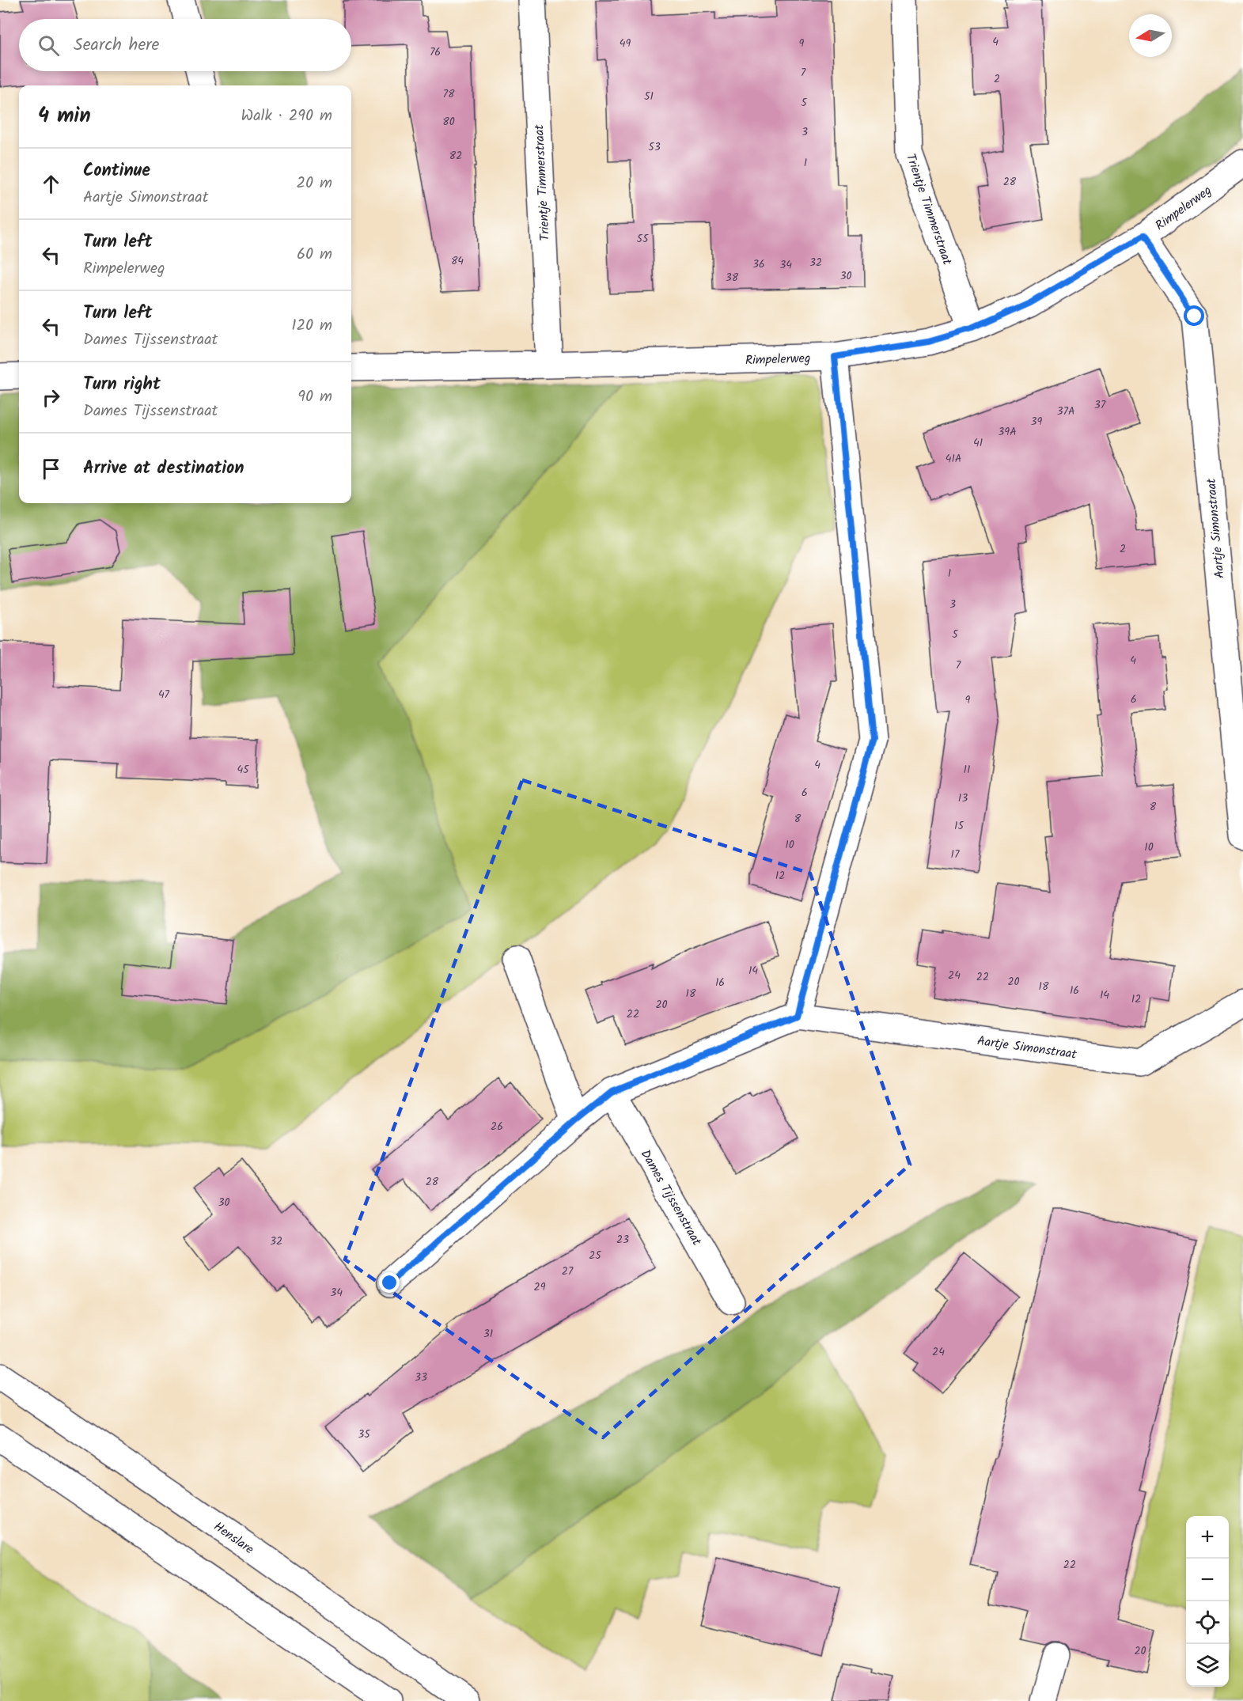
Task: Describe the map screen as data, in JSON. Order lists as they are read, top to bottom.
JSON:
{
  "streets": {
    "street": [
      "Trientje Timmerstraat",
      "Rimpelerweg",
      "Aartje Simonstraat",
      "Dames Tijssenstraat",
      "Henslare"
    ]
  },
  "crossings": [
    ["Trientje Timmerstraat", "Rimpelerweg"],
    ["Rimpelerweg", "Aartje Simonstraat"]
  ],
  "house_numbers": [
    "4",
    "49",
    "9",
    "76",
    "7",
    "2",
    "78",
    "51",
    "5",
    "80",
    "3",
    "53",
    "82",
    "1",
    "28",
    "55",
    "84",
    "32",
    "36",
    "34",
    "30",
    "38",
    "37",
    "37A",
    "39",
    "39A",
    "41",
    "41A",
    "2",
    "1",
    "3",
    "5",
    "4",
    "7",
    "47",
    "6",
    "9",
    "4",
    "45",
    "11",
    "6",
    "13",
    "8",
    "8",
    "15",
    "10",
    "10",
    "17",
    "12",
    "14",
    "24",
    "22",
    "20",
    "16",
    "18",
    "16",
    "18",
    "14",
    "12",
    "20",
    "22",
    "26",
    "28",
    "30",
    "23",
    "32",
    "25",
    "27",
    "29",
    "34",
    "31",
    "24",
    "33",
    "35",
    "22",
    "20"
  ],
  "north": "left",
  "page": {
    "search": "Search here",
    "heading": ["4 min", "Walk · 290 m"],
    "list": [
      ["Continue", "Aartje Simonstraat", "20 m"],
      ["Turn left", "Rimpelerweg", "60 m"],
      ["Turn left", "Dames Tijssenstraat", "120 m"],
      ["Turn right", "Dames Tijssenstraat", "90 m"],
      "Arrive at destination"
    ],
    "map_buttons": ["+", "−"]
  }
}
